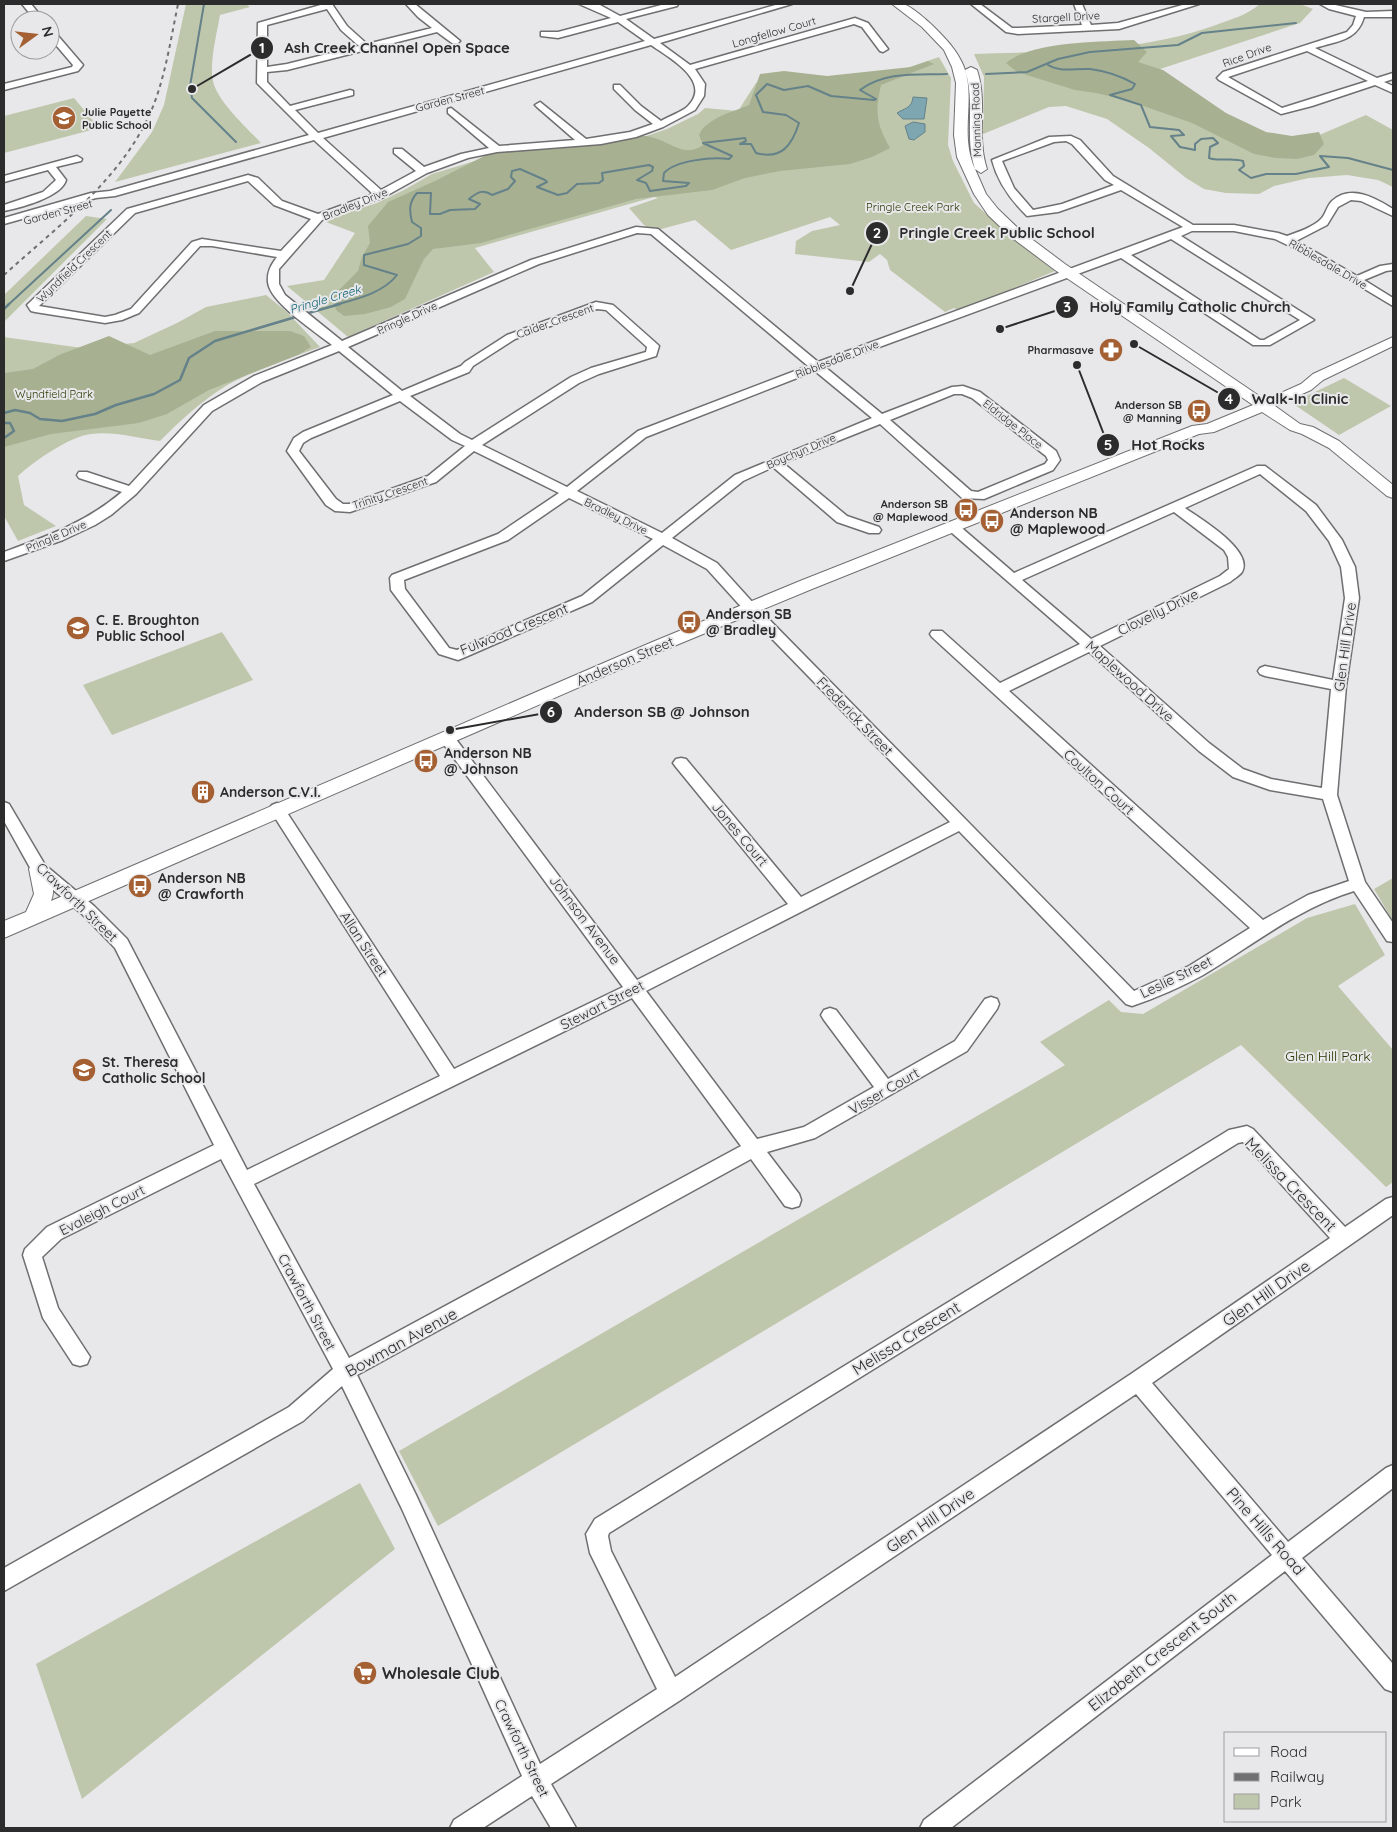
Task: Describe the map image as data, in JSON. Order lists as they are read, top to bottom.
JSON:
{
  "streets": {
    "main road": ["Manning Road", "Anderson Street"],
    "street": [
      "Stargell Drive",
      "Longfellow Court",
      "Rice Drive",
      "Garden Street",
      "Bradley Drive",
      "Ribblesdale Drive",
      "Wyndfield Crescent",
      "Pringle Drive",
      "Calder Crescent",
      "Eldridge Place",
      "Boychyn Drive",
      "Trinity Crescent",
      "Clovelly Drive",
      "Fulwood Crescent",
      "Glen Hill Drive",
      "Maplewood Drive",
      "Frederick Street",
      "Coulton Court",
      "Jones Court",
      "Crawforth Street",
      "Johnson Avenue",
      "Allan Street",
      "Leslie Street",
      "Stewart Street",
      "Visser Court",
      "Melissa Crescent",
      "Evaleigh Court",
      "Bowman Avenue",
      "Pine Hills Road",
      "Elizabeth Crescent South"
    ]
  },
  "crossings": [
    ["Longfellow Court", "Bradley Drive"],
    ["Garden Street", "Bradley Drive"],
    ["Manning Road", "Ribblesdale Drive"],
    ["Manning Road", "Anderson Street"],
    ["Bradley Drive", "Ribblesdale Drive"],
    ["Bradley Drive", "Wyndfield Crescent"],
    ["Bradley Drive", "Pringle Drive"],
    ["Bradley Drive", "Calder Crescent"],
    ["Bradley Drive", "Boychyn Drive"],
    ["Bradley Drive", "Trinity Crescent"],
    ["Bradley Drive", "Fulwood Crescent"],
    ["Bradley Drive", "Anderson Street"],
    ["Bradley Drive", "Frederick Street"],
    ["Ribblesdale Drive", "Pringle Drive"],
    ["Ribblesdale Drive", "Fulwood Crescent"],
    ["Calder Crescent", "Trinity Crescent"],
    ["Eldridge Place", "Boychyn Drive"],
    ["Boychyn Drive", "Fulwood Crescent"],
    ["Clovelly Drive", "Glen Hill Drive"],
    ["Clovelly Drive", "Maplewood Drive"],
    ["Clovelly Drive", "Coulton Court"],
    ["Glen Hill Drive", "Maplewood Drive"],
    ["Glen Hill Drive", "Crawforth Street"],
    ["Glen Hill Drive", "Leslie Street"],
    ["Glen Hill Drive", "Melissa Crescent"],
    ["Glen Hill Drive", "Pine Hills Road"],
    ["Anderson Street", "Maplewood Drive"],
    ["Anderson Street", "Frederick Street"],
    ["Anderson Street", "Crawforth Street"],
    ["Anderson Street", "Johnson Avenue"],
    ["Anderson Street", "Allan Street"],
    ["Frederick Street", "Leslie Street"],
    ["Frederick Street", "Stewart Street"],
    ["Coulton Court", "Leslie Street"],
    ["Jones Court", "Stewart Street"],
    ["Crawforth Street", "Stewart Street"],
    ["Crawforth Street", "Evaleigh Court"],
    ["Crawforth Street", "Bowman Avenue"],
    ["Johnson Avenue", "Stewart Street"],
    ["Johnson Avenue", "Visser Court"],
    ["Johnson Avenue", "Bowman Avenue"],
    ["Allan Street", "Stewart Street"],
    ["Leslie Street", "Stewart Street"],
    ["Visser Court", "Bowman Avenue"],
    ["Pine Hills Road", "Elizabeth Crescent South"]
  ],
  "water": ["Pringle Creek"],
  "parks": ["Pringle Creek Park", "Wyndfield Park", "Glen Hill Park"],
  "places": {
    "other": [
      "Ash Creek Channel Open Space",
      "Pringle Creek Public School",
      "Holy Family Catholic Church",
      "Walk-In Clinic",
      "Hot Rocks",
      "Anderson SB @ Johnson"
    ],
    "school or university": ["Julie Payette Public School", "C. E. Broughton Public School", "St. Theresa Catholic School"],
    "pharmacy": ["Pharmasave"],
    "bus stop": [
      "Anderson SB @ Manning",
      "Anderson SB @ Maplewood",
      "Anderson NB @ Maplewood",
      "Anderson SB @ Bradley",
      "Anderson NB @ Johnson",
      "Anderson NB @ Crawforth"
    ],
    "building": ["Anderson C.V.I."],
    "supermarket": ["Wholesale Club"]
  },
  "legend": ["Road", "Railway", "Park"],
  "north": "right"
}
